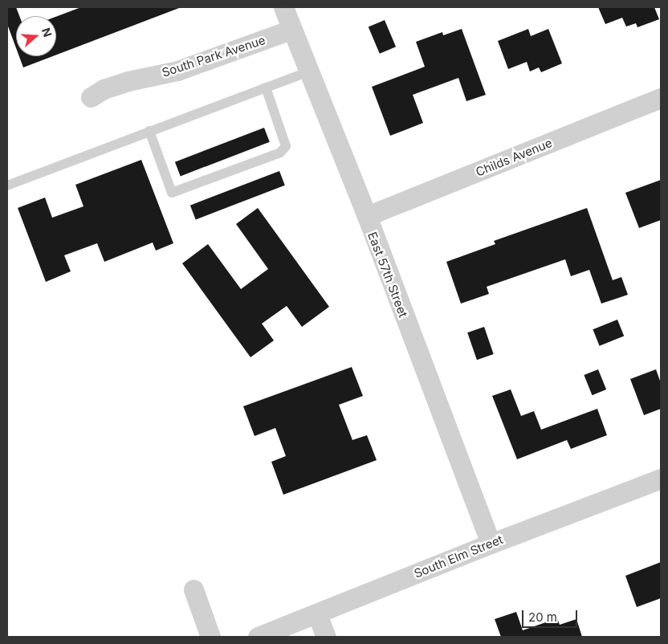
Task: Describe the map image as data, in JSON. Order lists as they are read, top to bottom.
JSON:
{
  "streets": {
    "street": [
      "South Park Avenue",
      "Childs Avenue",
      "East 57th Street",
      "South Elm Street"
    ]
  },
  "crossings": [
    ["South Park Avenue", "East 57th Street"],
    ["Childs Avenue", "East 57th Street"],
    ["East 57th Street", "South Elm Street"]
  ],
  "scale_bar": "20 m",
  "north": "right"
}
